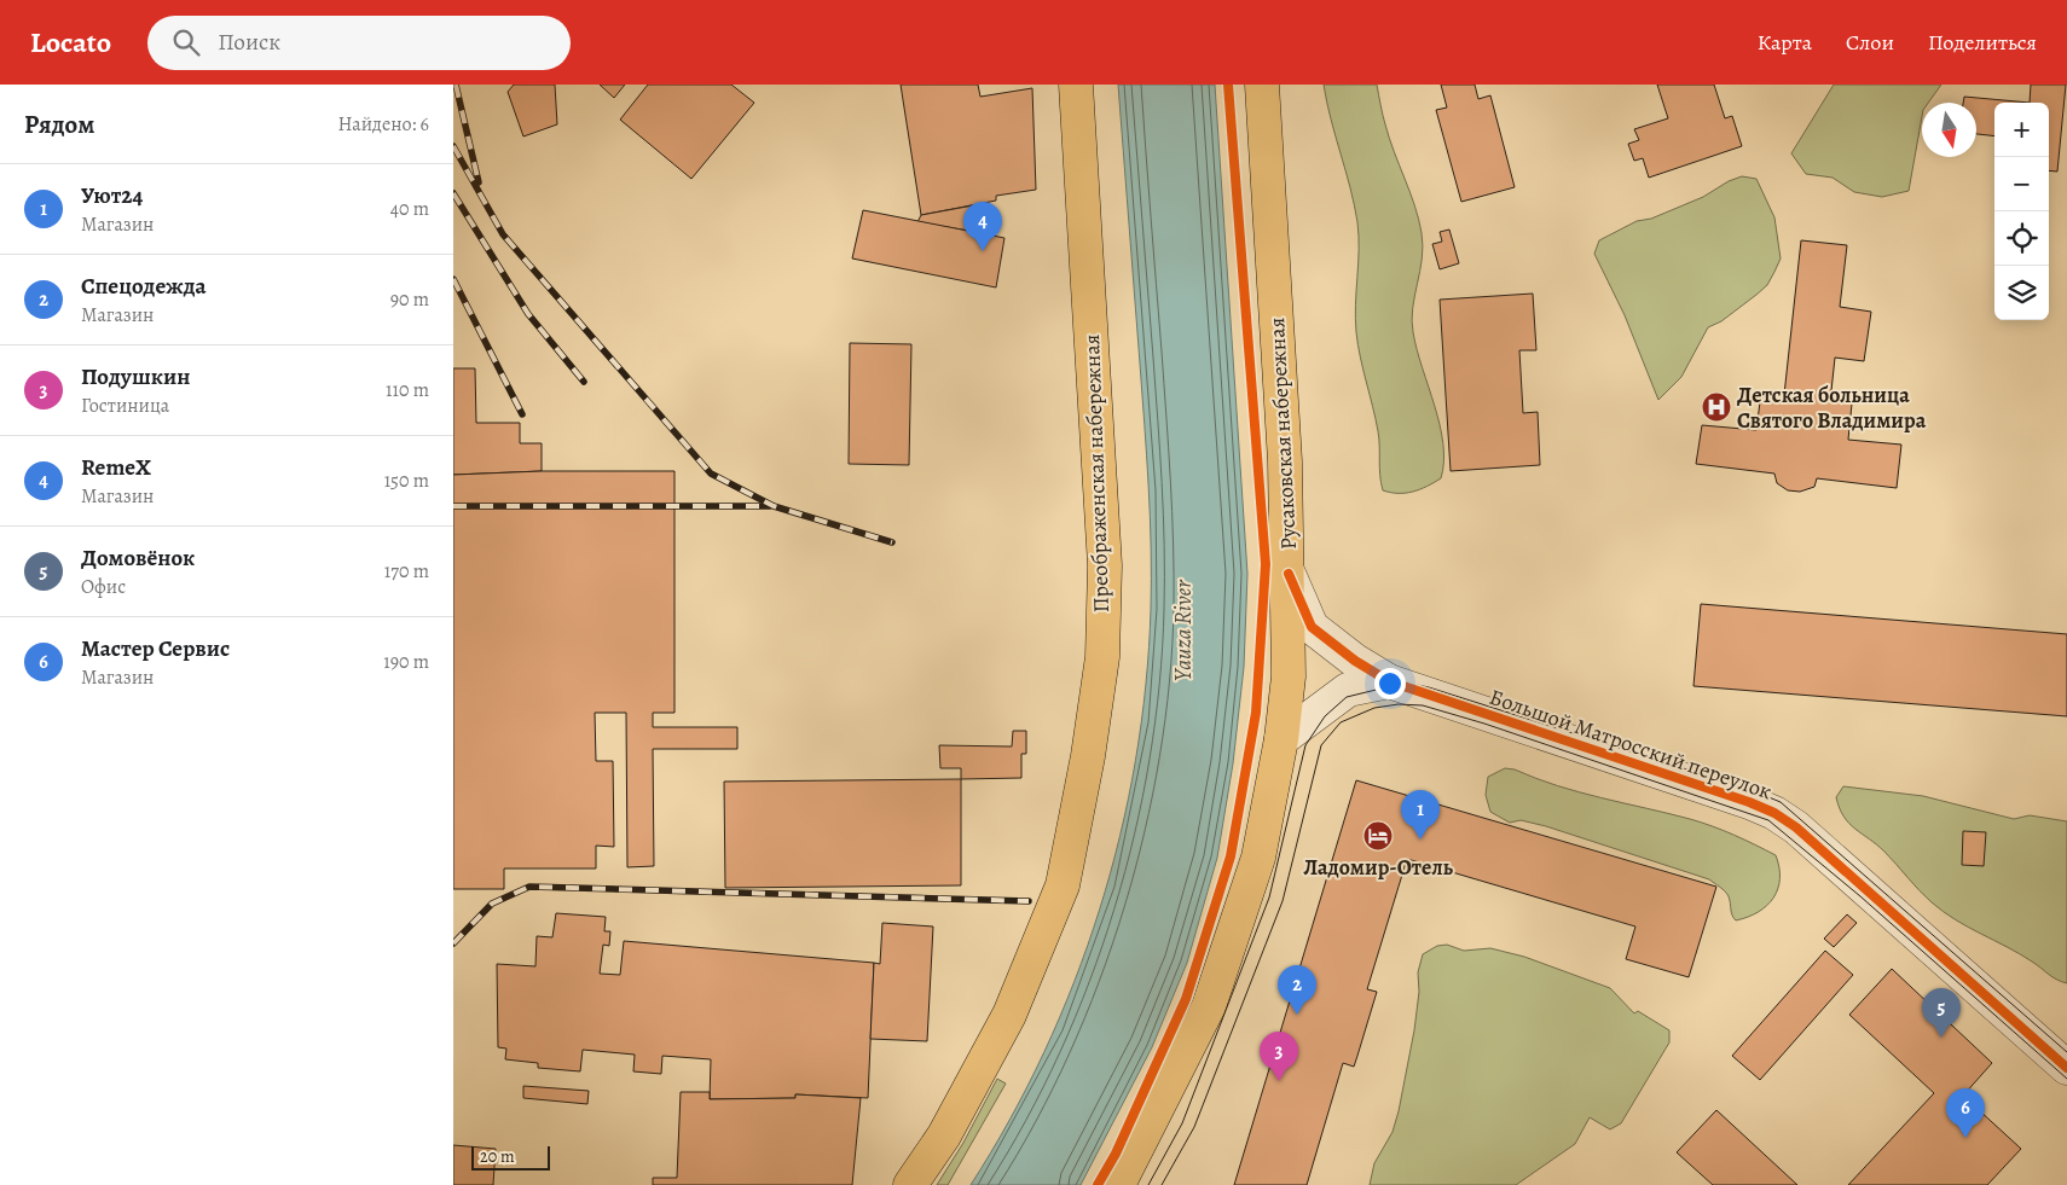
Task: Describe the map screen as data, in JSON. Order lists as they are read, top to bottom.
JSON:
{
  "streets": {
    "main road": ["Русаковская набережная", "Преображенская набережная"],
    "street": ["Большой Матросский переулок"]
  },
  "crossings": [
    ["Русаковская набережная", "Большой Матросский переулок"]
  ],
  "water": ["Yauza River"],
  "places": {
    "hospital": ["Детская больница Святого Владимира"],
    "hotel": ["Ладомир-Отель"]
  },
  "scale_bar": "20 m",
  "north": "bottom",
  "page": {
    "header": "Locato",
    "search": "Поиск",
    "nav": ["Карта", "Слои", "Поделиться"],
    "heading": ["Рядом", "Найдено: 6"],
    "map_buttons": ["+", "−"],
    "list": [
      {
        "mark": "1",
        "name": "Уют24",
        "note": "Магазин",
        "value": "40 m"
      },
      {
        "mark": "2",
        "name": "Спецодежда",
        "note": "Магазин",
        "value": "90 m"
      },
      {
        "mark": "3",
        "name": "Подушкин",
        "note": "Гостиница",
        "value": "110 m"
      },
      {
        "mark": "4",
        "name": "RemeX",
        "note": "Магазин",
        "value": "150 m"
      },
      {
        "mark": "5",
        "name": "Домовёнок",
        "note": "Офис",
        "value": "170 m"
      },
      {
        "mark": "6",
        "name": "Мастер Сервис",
        "note": "Магазин",
        "value": "190 m"
      }
    ],
    "pins": [
      "4",
      "1",
      "2",
      "5",
      "3",
      "6"
    ],
    "scale": "20 m"
  }
}
